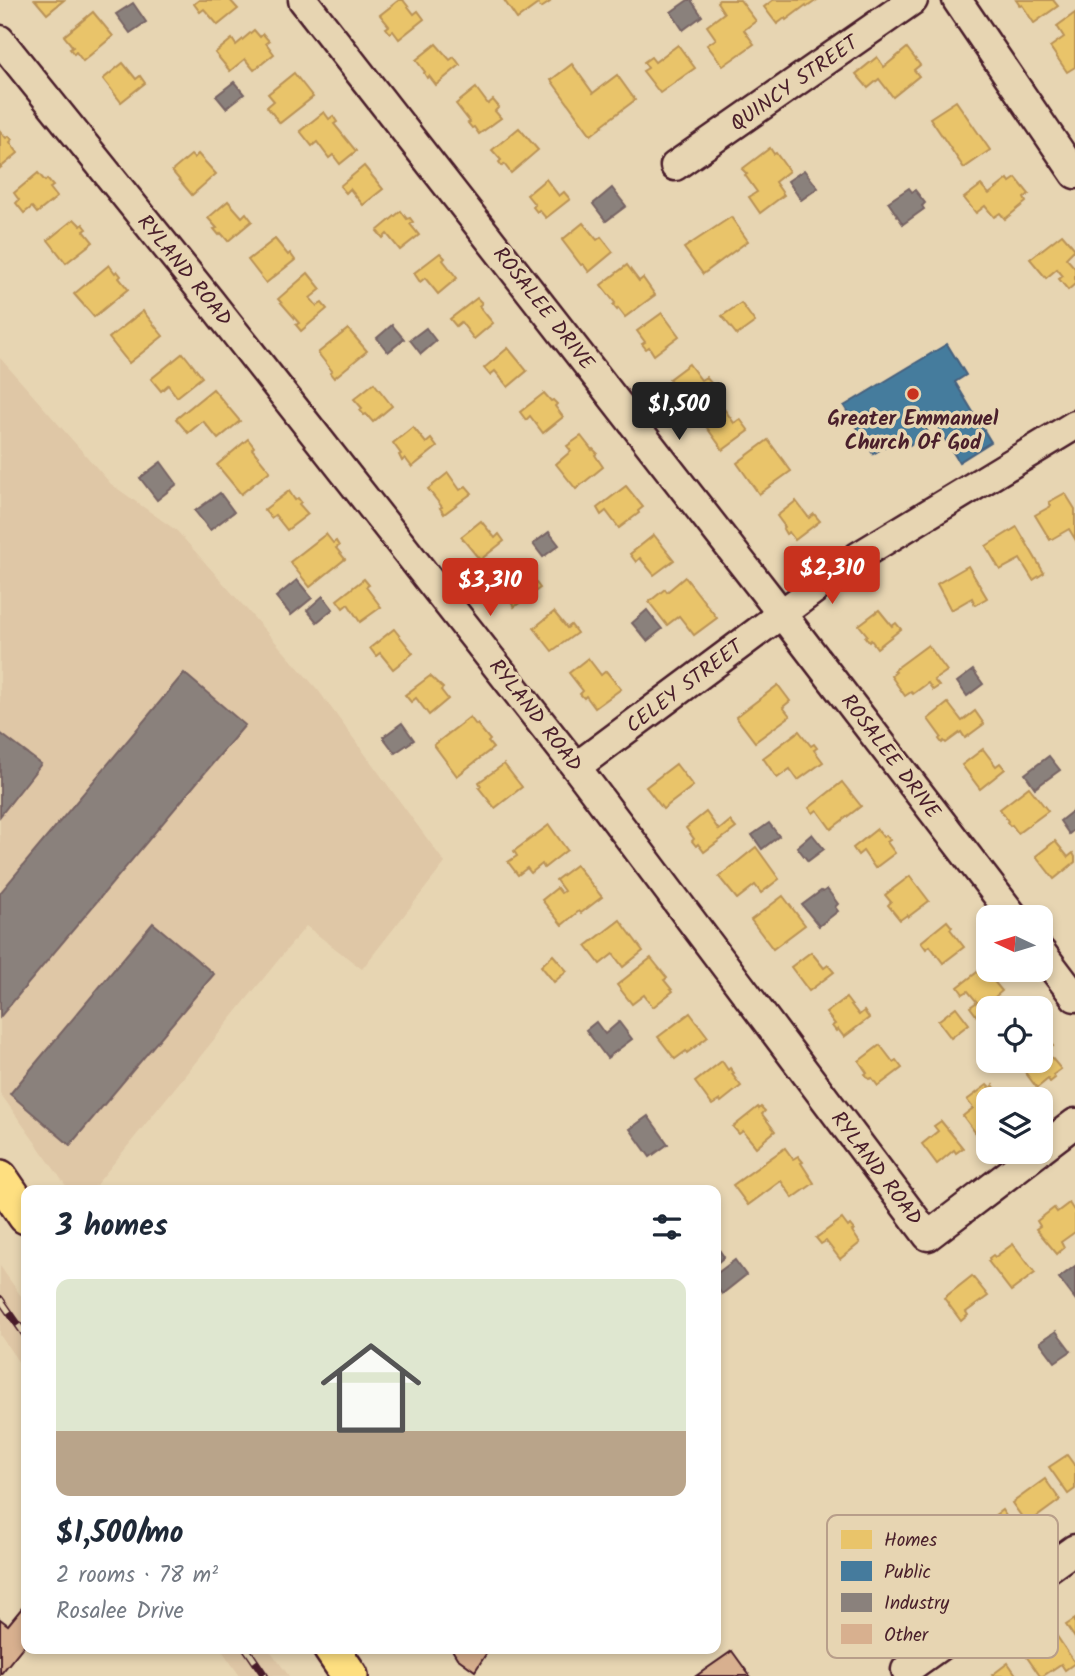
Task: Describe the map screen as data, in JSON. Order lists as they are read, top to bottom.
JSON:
{
  "streets": {
    "street": [
      "QUINCY STREET",
      "RYLAND ROAD",
      "ROSALEE DRIVE",
      "CELEY STREET"
    ]
  },
  "crossings": [
    ["RYLAND ROAD", "CELEY STREET"],
    ["ROSALEE DRIVE", "CELEY STREET"]
  ],
  "places": ["Greater Emmanuel Church Of God"],
  "legend": [
    "Homes",
    "Public",
    "Industry",
    "Other"
  ],
  "north": "left",
  "page": {
    "price": ["$1,500", "$2,310", "$3,310"],
    "heading": "3 homes",
    "list": [
      {
        "name": "$1,500/mo",
        "note": "2 rooms · 78 m² · Rosalee Drive"
      }
    ]
  }
}
